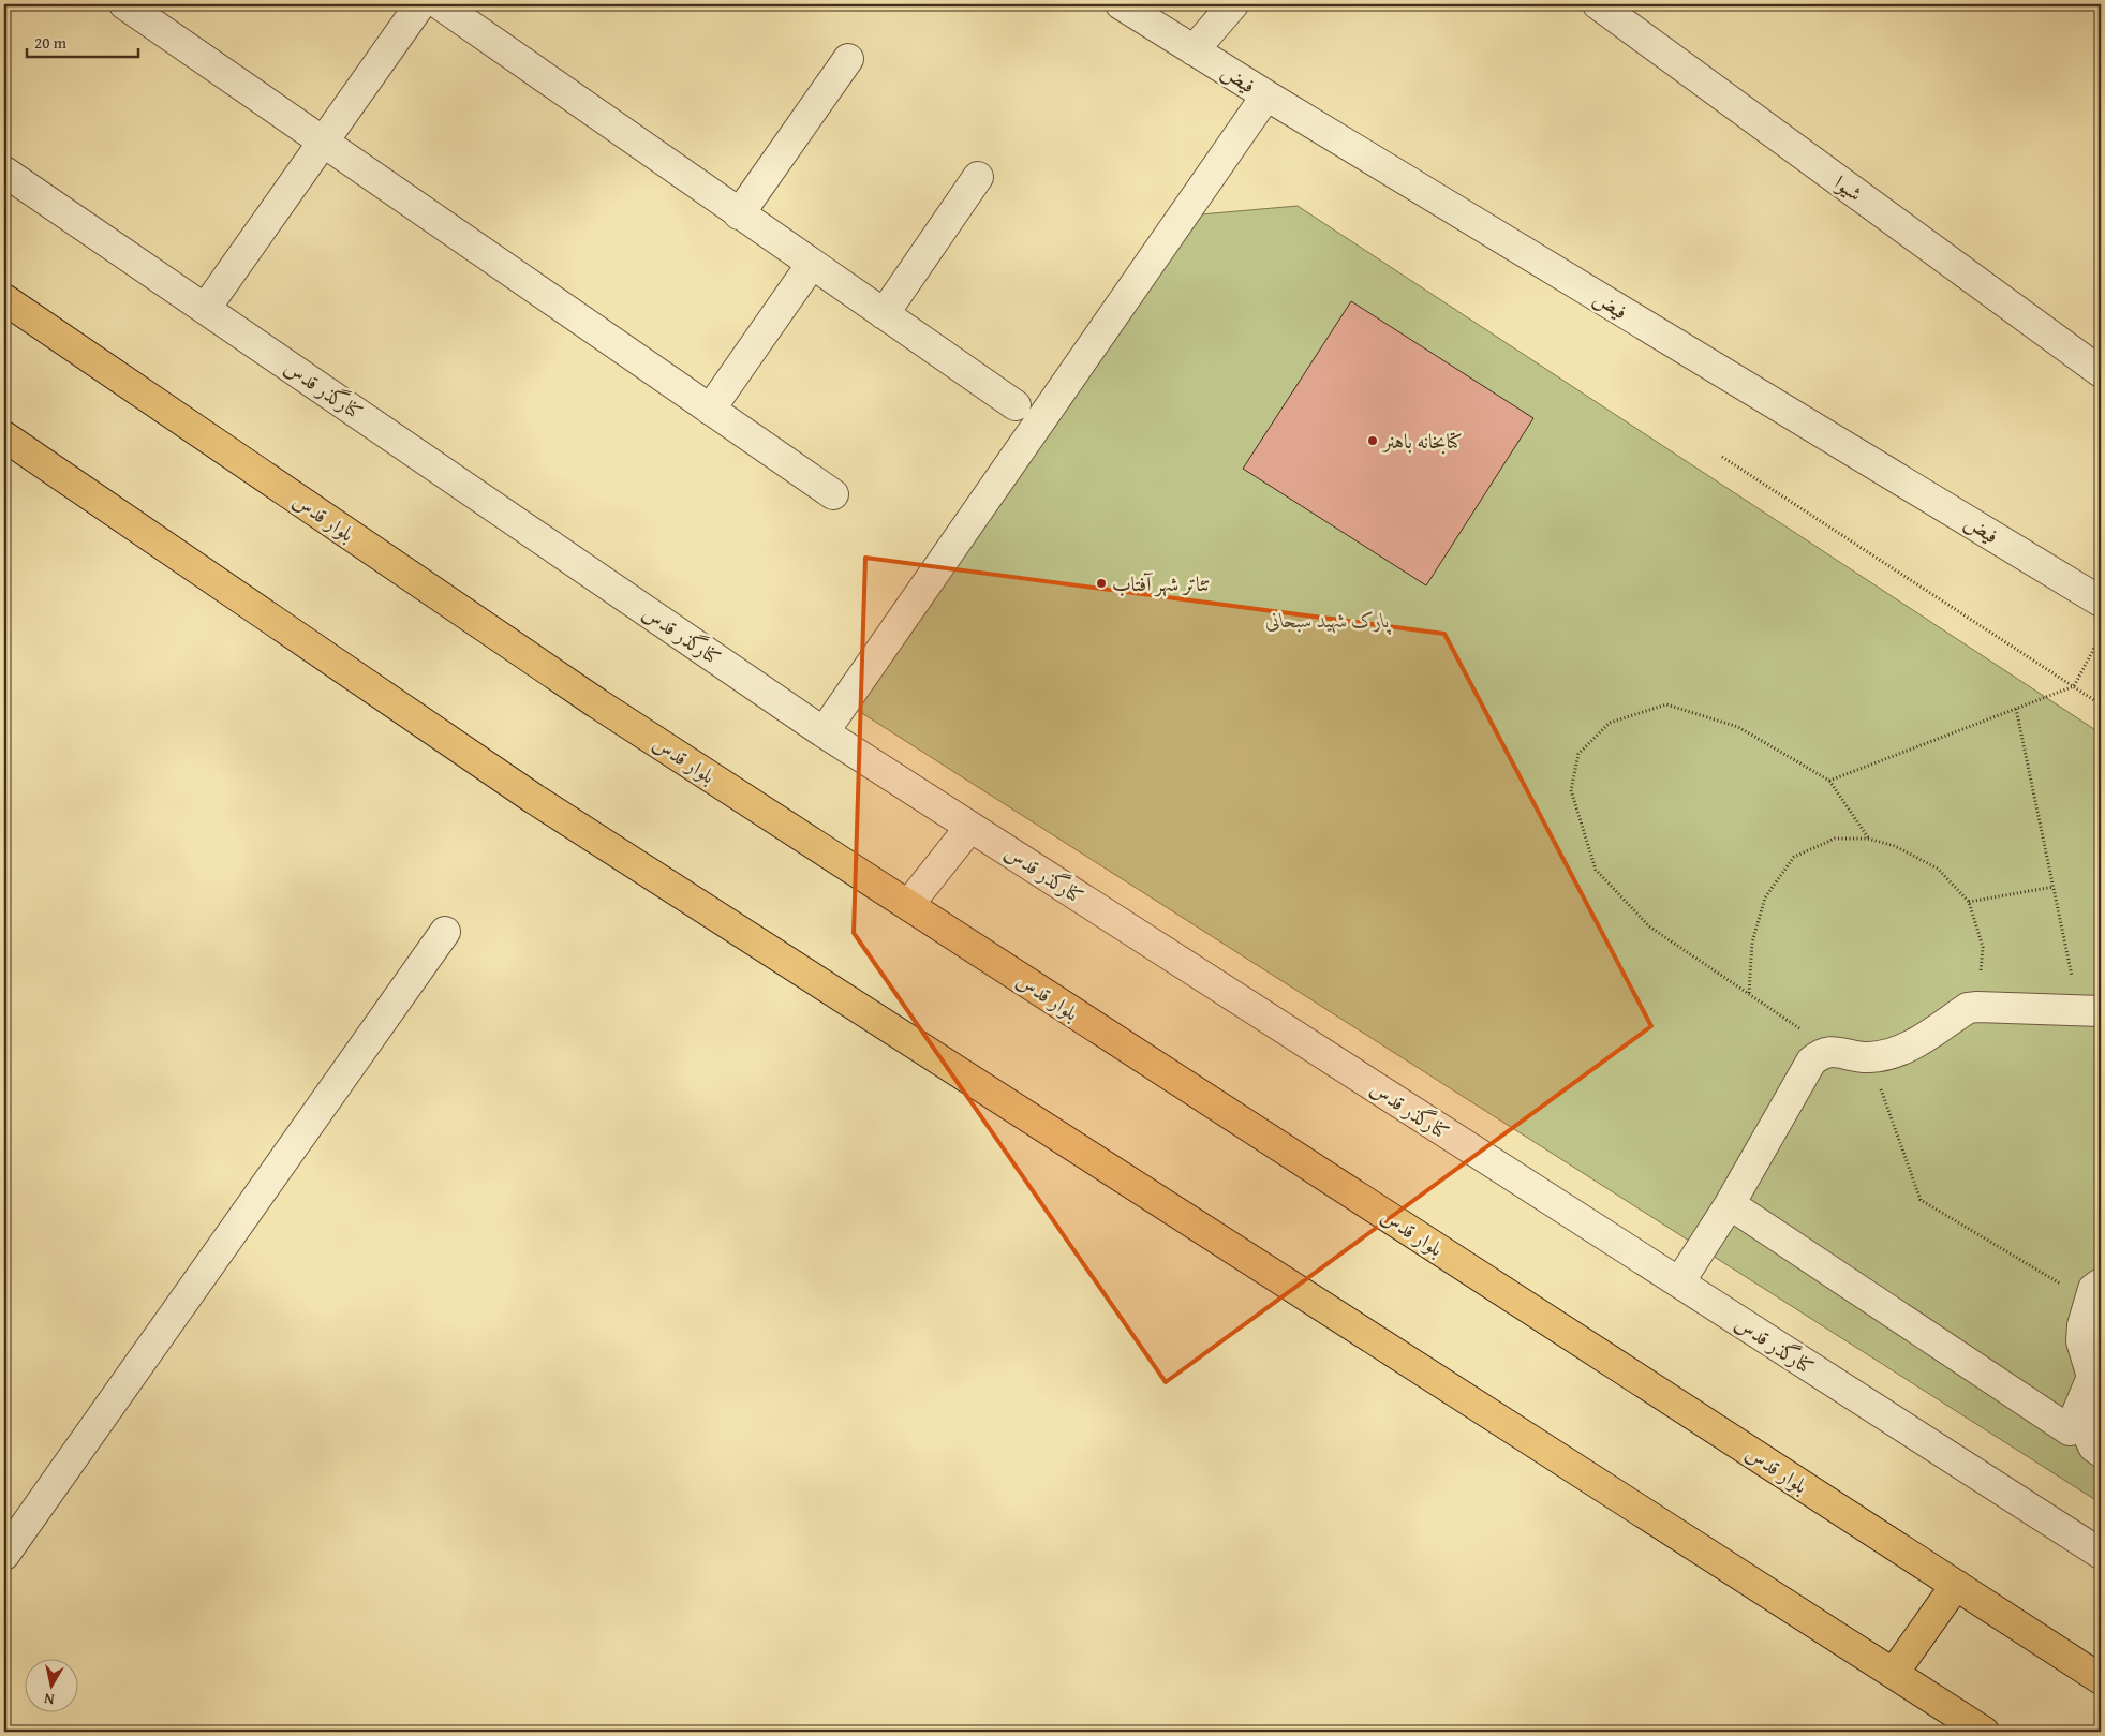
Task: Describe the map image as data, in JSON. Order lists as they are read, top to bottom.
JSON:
{
  "streets": {
    "main road": ["بلوار قدس"],
    "street": ["فیض", "شیوا", "کنارگذر قدس"]
  },
  "parks": ["پارک شهید سبحانی"],
  "places": ["کتابخانه باهنر", "تئاتر شهر آفتاب"],
  "scale_bar": "20 m",
  "north": "bottom"
}
